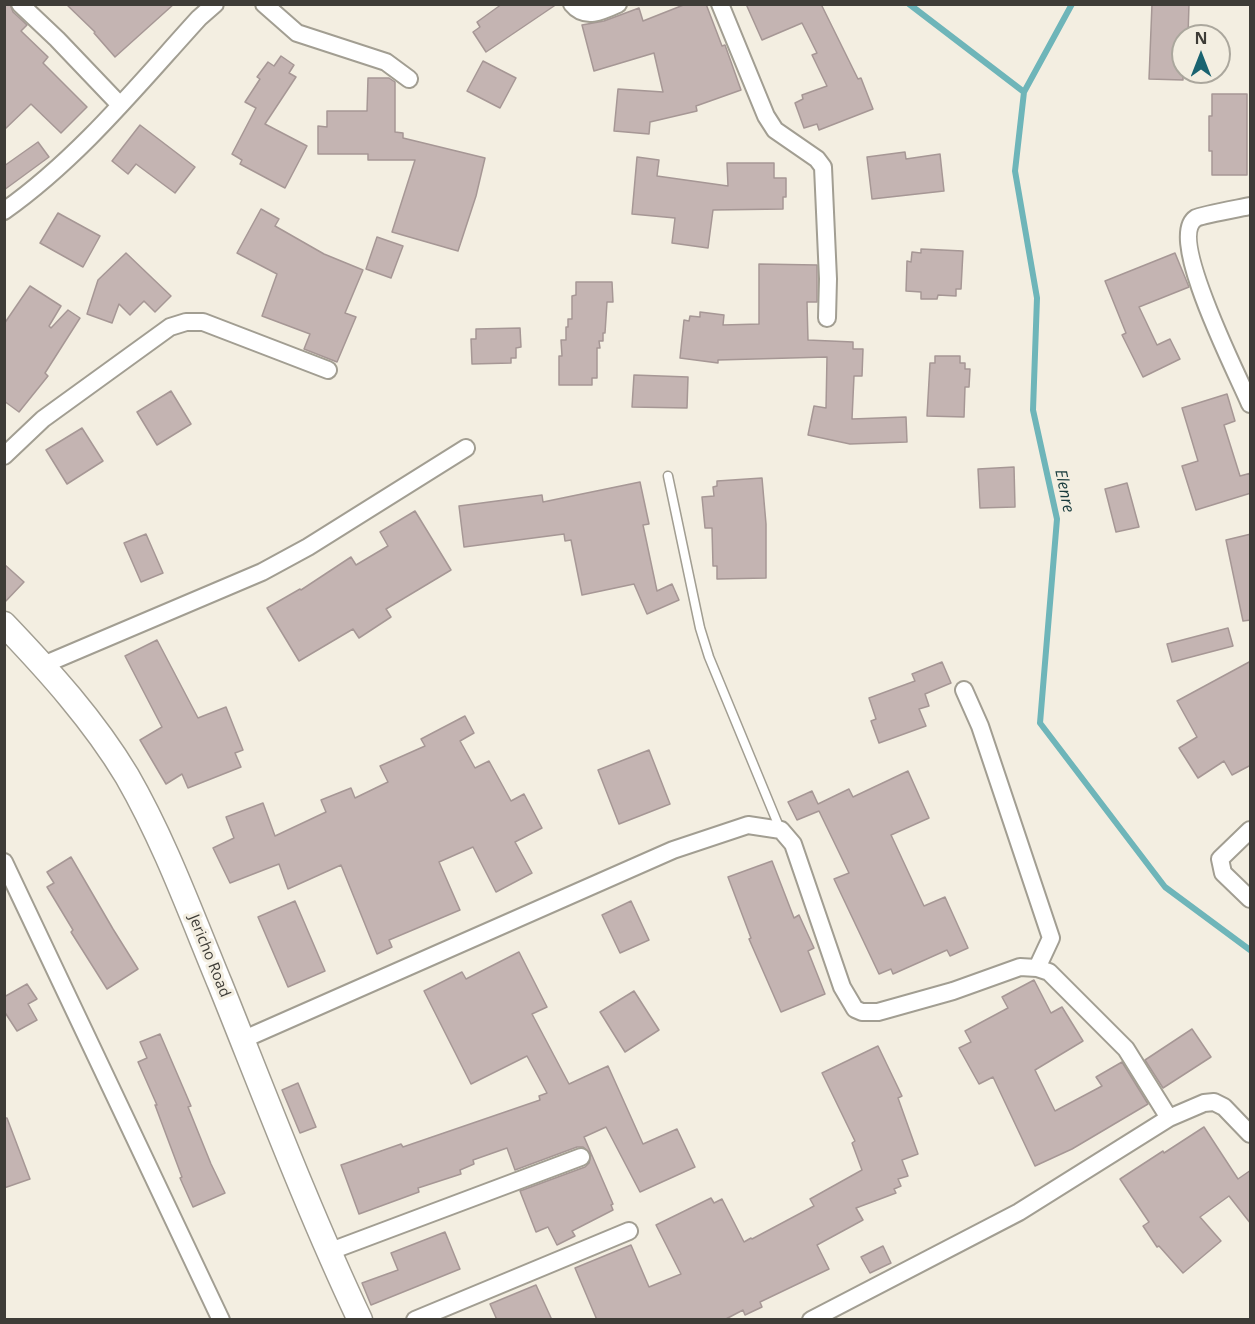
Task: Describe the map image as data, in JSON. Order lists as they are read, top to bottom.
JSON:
{
  "streets": {
    "street": ["Jericho Road"]
  },
  "water": ["Elenre"],
  "north": "top"
}
